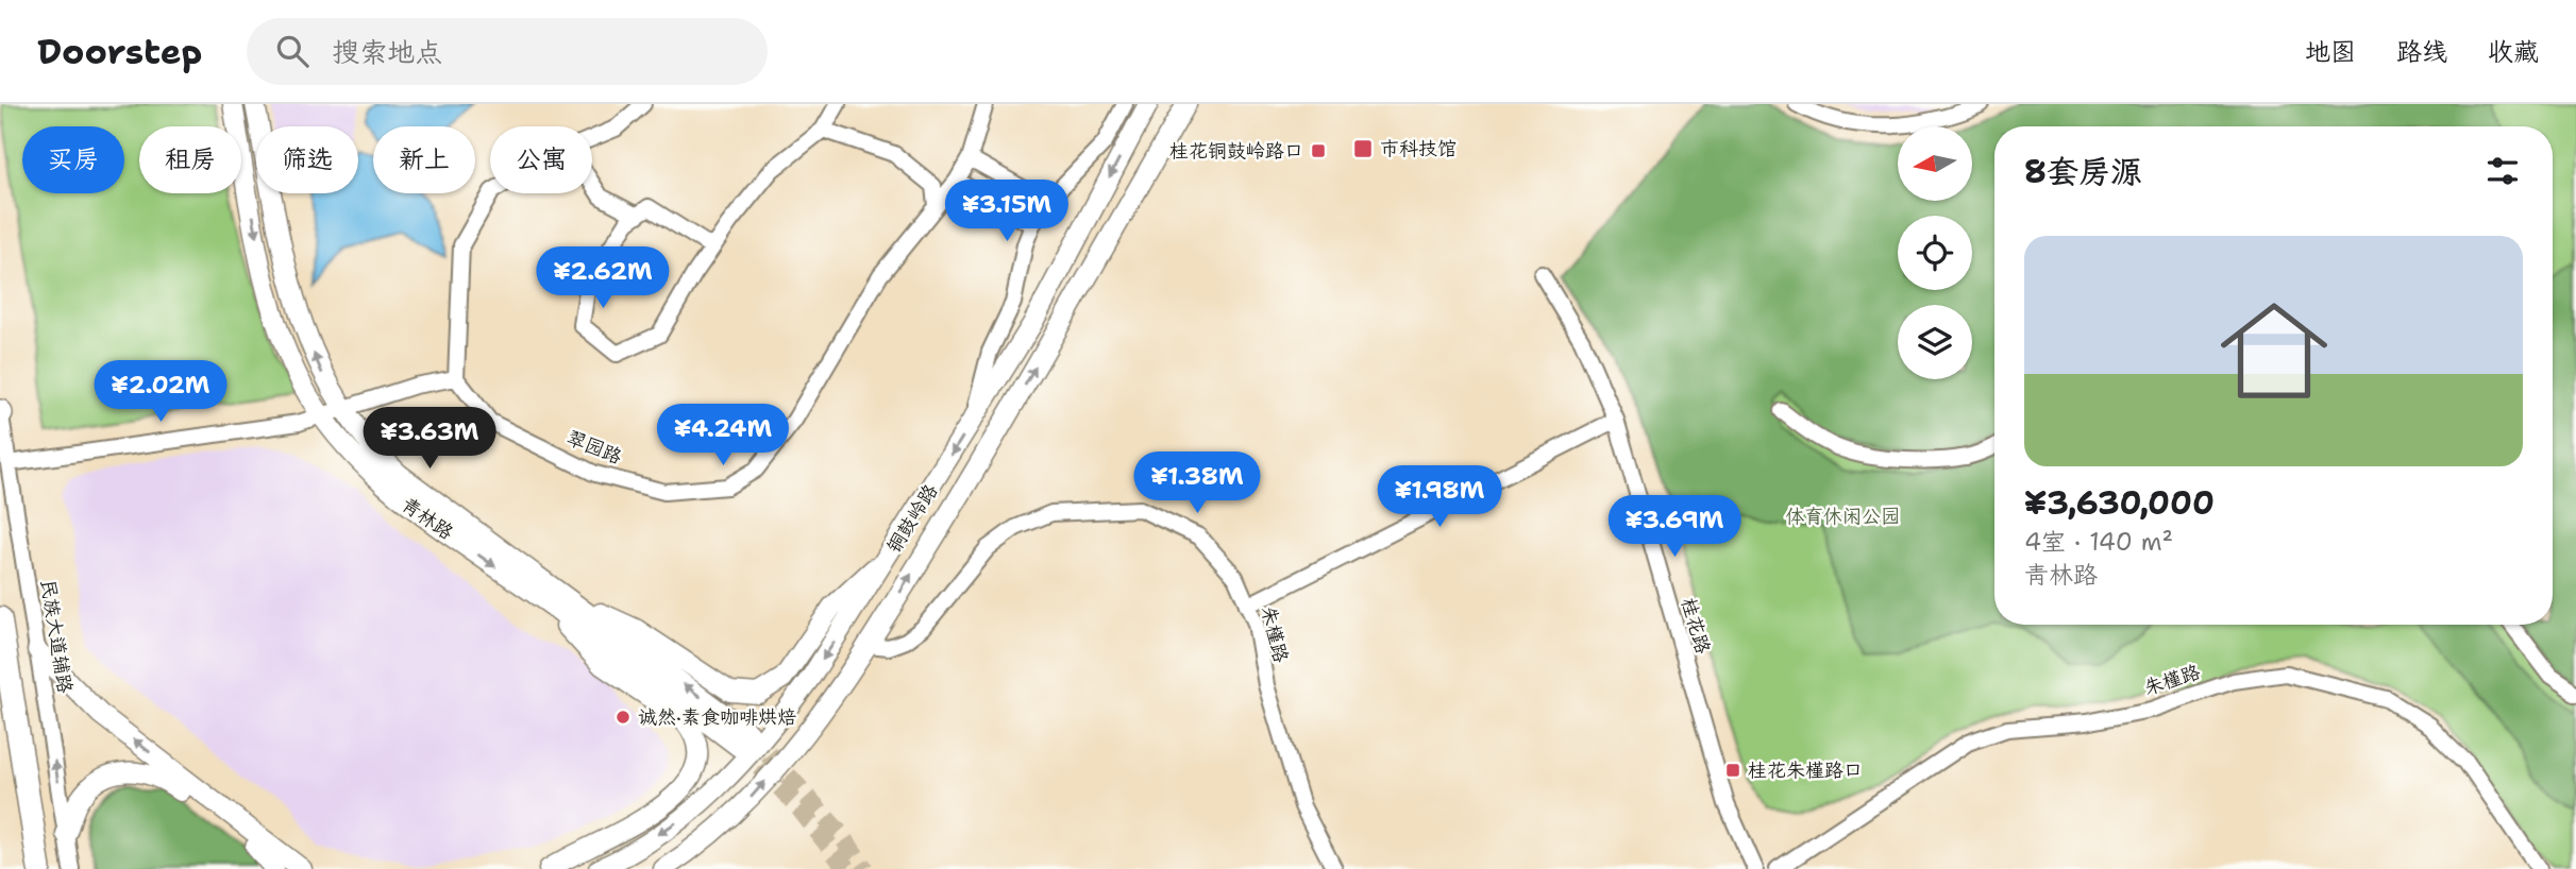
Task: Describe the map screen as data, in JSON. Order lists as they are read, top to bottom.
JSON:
{
  "streets": {
    "main road": ["青林路", "铜鼓岭路"],
    "street": [
      "翠园路",
      "桂花路",
      "朱槿路",
      "民族大道辅路"
    ]
  },
  "crossings": [
    ["铜鼓岭路", "朱槿路"]
  ],
  "one_way": ["民族大道辅路"],
  "parks": ["体育休闲公园"],
  "places": {
    "transit": ["市科技馆", "桂花铜鼓岭路口", "桂花朱槿路口"],
    "other": ["诚然·素食咖啡烘焙"]
  },
  "north": "left",
  "page": {
    "header": "Doorstep",
    "search": "搜索地点",
    "nav": ["地图", "路线", "收藏"],
    "chip": [
      "买房",
      "租房",
      "筛选",
      "新上",
      "公寓"
    ],
    "heading": "8套房源",
    "price": [
      "¥3.15M",
      "¥2.62M",
      "¥2.02M",
      "¥4.24M",
      "¥3.63M",
      "¥1.38M",
      "¥1.98M",
      "¥3.69M"
    ],
    "list": [
      {
        "name": "¥3,630,000",
        "note": "4室 · 140 m² · 青林路"
      }
    ]
  }
}
